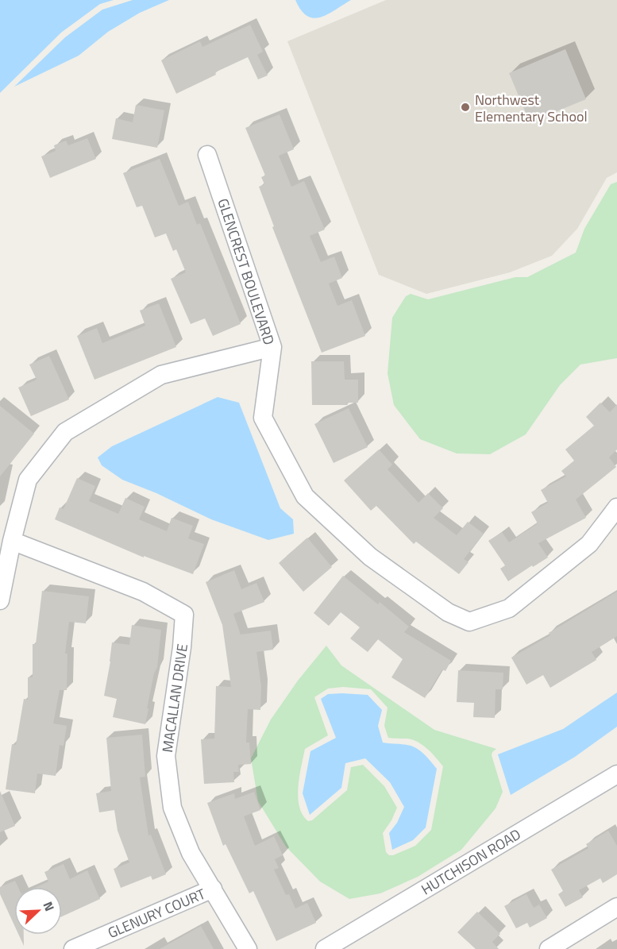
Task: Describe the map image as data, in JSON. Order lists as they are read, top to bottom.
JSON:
{
  "streets": {
    "street": [
      "GLENCREST BOULEVARD",
      "MACALLAN DRIVE",
      "HUTCHISON ROAD",
      "GLENURY COURT"
    ]
  },
  "crossings": [
    ["MACALLAN DRIVE", "GLENURY COURT"]
  ],
  "places": ["Northwest Elementary School"],
  "north": "top right"
}
